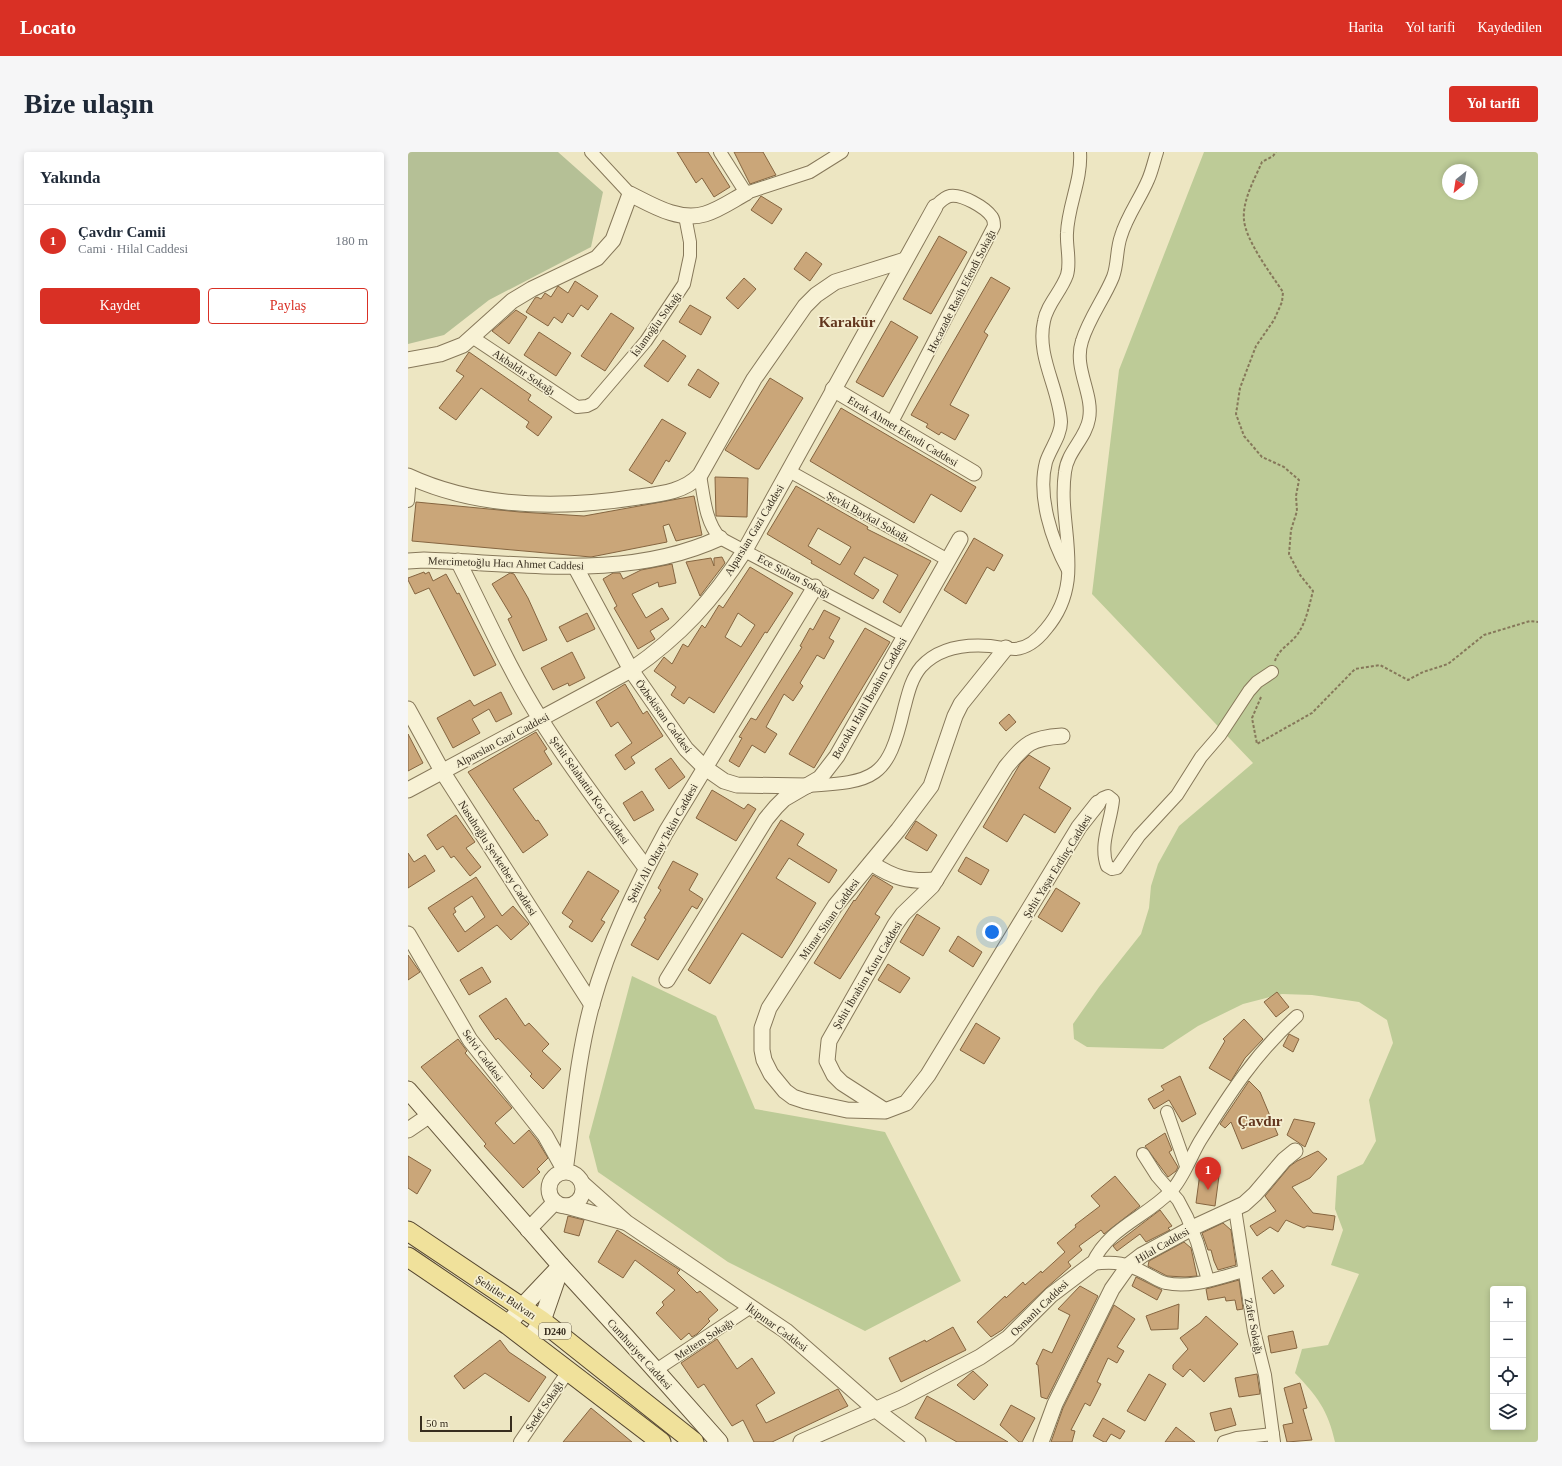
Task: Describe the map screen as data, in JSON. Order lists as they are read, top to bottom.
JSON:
{
  "streets": {
    "main road": ["Şehitler Bulvarı", "D240", "Cumhuriyet Caddesi"],
    "street": [
      "Hocazade Rasih Efendi Sokağı",
      "İslamoğlu Sokağı",
      "Akbaldır Sokağı",
      "Etrak Ahmet Efendi Caddesi",
      "Şevki Baykal Sokağı",
      "Alparslan Gazi Caddesi",
      "Mercimetoğlu Hacı Ahmet Caddesi",
      "Ece Sultan Sokağı",
      "Bozoklu Halil İbrahim Caddesi",
      "Özbekistan Caddesi",
      "Şehit Selahattin Koç Caddesi",
      "Şehit Ali Oktay Tekin Caddesi",
      "Nasuhoğlu Şevketbey Caddesi",
      "Şehit Yaşar Erdinç Caddesi",
      "Mimar Sinan Caddesi",
      "Şehit İbrahim Kuru Caddesi",
      "Selvi Caddesi",
      "Hilal Caddesi",
      "Osmanlı Caddesi",
      "Zafer Sokağı",
      "İkipınar Caddesi",
      "Meltem Sokağı",
      "Sedef Sokağı"
    ]
  },
  "crossings": [
    ["Hocazade Rasih Efendi Sokağı", "Etrak Ahmet Efendi Caddesi"],
    ["Hocazade Rasih Efendi Sokağı", "Alparslan Gazi Caddesi"],
    ["İslamoğlu Sokağı", "Akbaldır Sokağı"],
    ["Etrak Ahmet Efendi Caddesi", "Alparslan Gazi Caddesi"],
    ["Şevki Baykal Sokağı", "Alparslan Gazi Caddesi"],
    ["Şevki Baykal Sokağı", "Bozoklu Halil İbrahim Caddesi"],
    ["Alparslan Gazi Caddesi", "Ece Sultan Sokağı"],
    ["Alparslan Gazi Caddesi", "Özbekistan Caddesi"],
    ["Alparslan Gazi Caddesi", "Şehit Selahattin Koç Caddesi"],
    ["Alparslan Gazi Caddesi", "Nasuhoğlu Şevketbey Caddesi"],
    ["Mercimetoğlu Hacı Ahmet Caddesi", "Ece Sultan Sokağı"],
    ["Mercimetoğlu Hacı Ahmet Caddesi", "Özbekistan Caddesi"],
    ["Mercimetoğlu Hacı Ahmet Caddesi", "Şehit Selahattin Koç Caddesi"],
    ["Ece Sultan Sokağı", "Bozoklu Halil İbrahim Caddesi"],
    ["Ece Sultan Sokağı", "Şehit Ali Oktay Tekin Caddesi"],
    ["Bozoklu Halil İbrahim Caddesi", "Özbekistan Caddesi"],
    ["Özbekistan Caddesi", "Şehit Ali Oktay Tekin Caddesi"],
    ["Şehit Selahattin Koç Caddesi", "Şehit Ali Oktay Tekin Caddesi"],
    ["Şehit Ali Oktay Tekin Caddesi", "Nasuhoğlu Şevketbey Caddesi"],
    ["Şehit Ali Oktay Tekin Caddesi", "Selvi Caddesi"],
    ["Şehit Ali Oktay Tekin Caddesi", "İkipınar Caddesi"],
    ["Şehit Yaşar Erdinç Caddesi", "Mimar Sinan Caddesi"],
    ["Şehit Yaşar Erdinç Caddesi", "Şehit İbrahim Kuru Caddesi"],
    ["Mimar Sinan Caddesi", "Şehit İbrahim Kuru Caddesi"],
    ["Selvi Caddesi", "İkipınar Caddesi"],
    ["Hilal Caddesi", "Zafer Sokağı"],
    ["Şehitler Bulvarı", "Sedef Sokağı"],
    ["Osmanlı Caddesi", "İkipınar Caddesi"],
    ["İkipınar Caddesi", "Meltem Sokağı"],
    ["Meltem Sokağı", "Cumhuriyet Caddesi"]
  ],
  "districts": ["Karakür", "Çavdır"],
  "scale_bar": "50 m",
  "north": "bottom left",
  "page": {
    "header": "Locato",
    "nav": ["Harita", "Yol tarifi", "Kaydedilen"],
    "buttons": [
      "Yol tarifi",
      ["Kaydet", "Paylaş"]
    ],
    "title": "Bize ulaşın",
    "heading": "Yakında",
    "list": [
      {
        "mark": "1",
        "name": "Çavdır Camii",
        "note": "Cami · Hilal Caddesi",
        "value": "180 m"
      }
    ],
    "pins": "1",
    "map_buttons": ["+", "−"],
    "scale": "50 m"
  }
}
